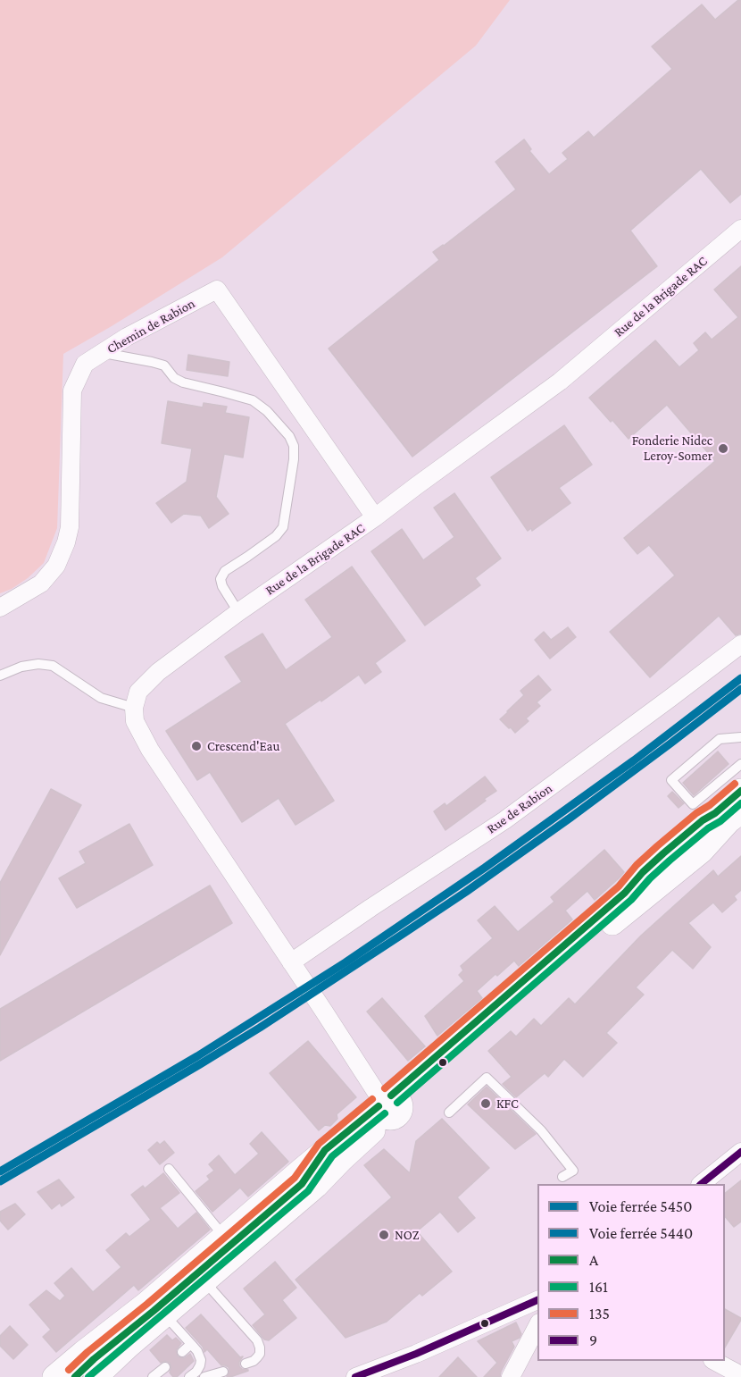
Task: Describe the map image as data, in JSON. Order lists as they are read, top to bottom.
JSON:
{
  "streets": {
    "street": ["Rue de la Brigade RAC", "Chemin de Rabion", "Rue de Rabion"]
  },
  "crossings": [
    ["Rue de la Brigade RAC", "Chemin de Rabion"]
  ],
  "places": [
    "Fonderie Nidec Leroy-Somer",
    "Crescend'Eau",
    "KFC",
    "NOZ"
  ],
  "lines": [
    "rail line 5450",
    "rail line 5440",
    "transit line 135",
    "transit line A",
    "transit line 161",
    "transit line 9"
  ],
  "legend": [
    "Voie ferrée 5450",
    "Voie ferrée 5440",
    "A",
    "161",
    "135",
    "9"
  ]
}
